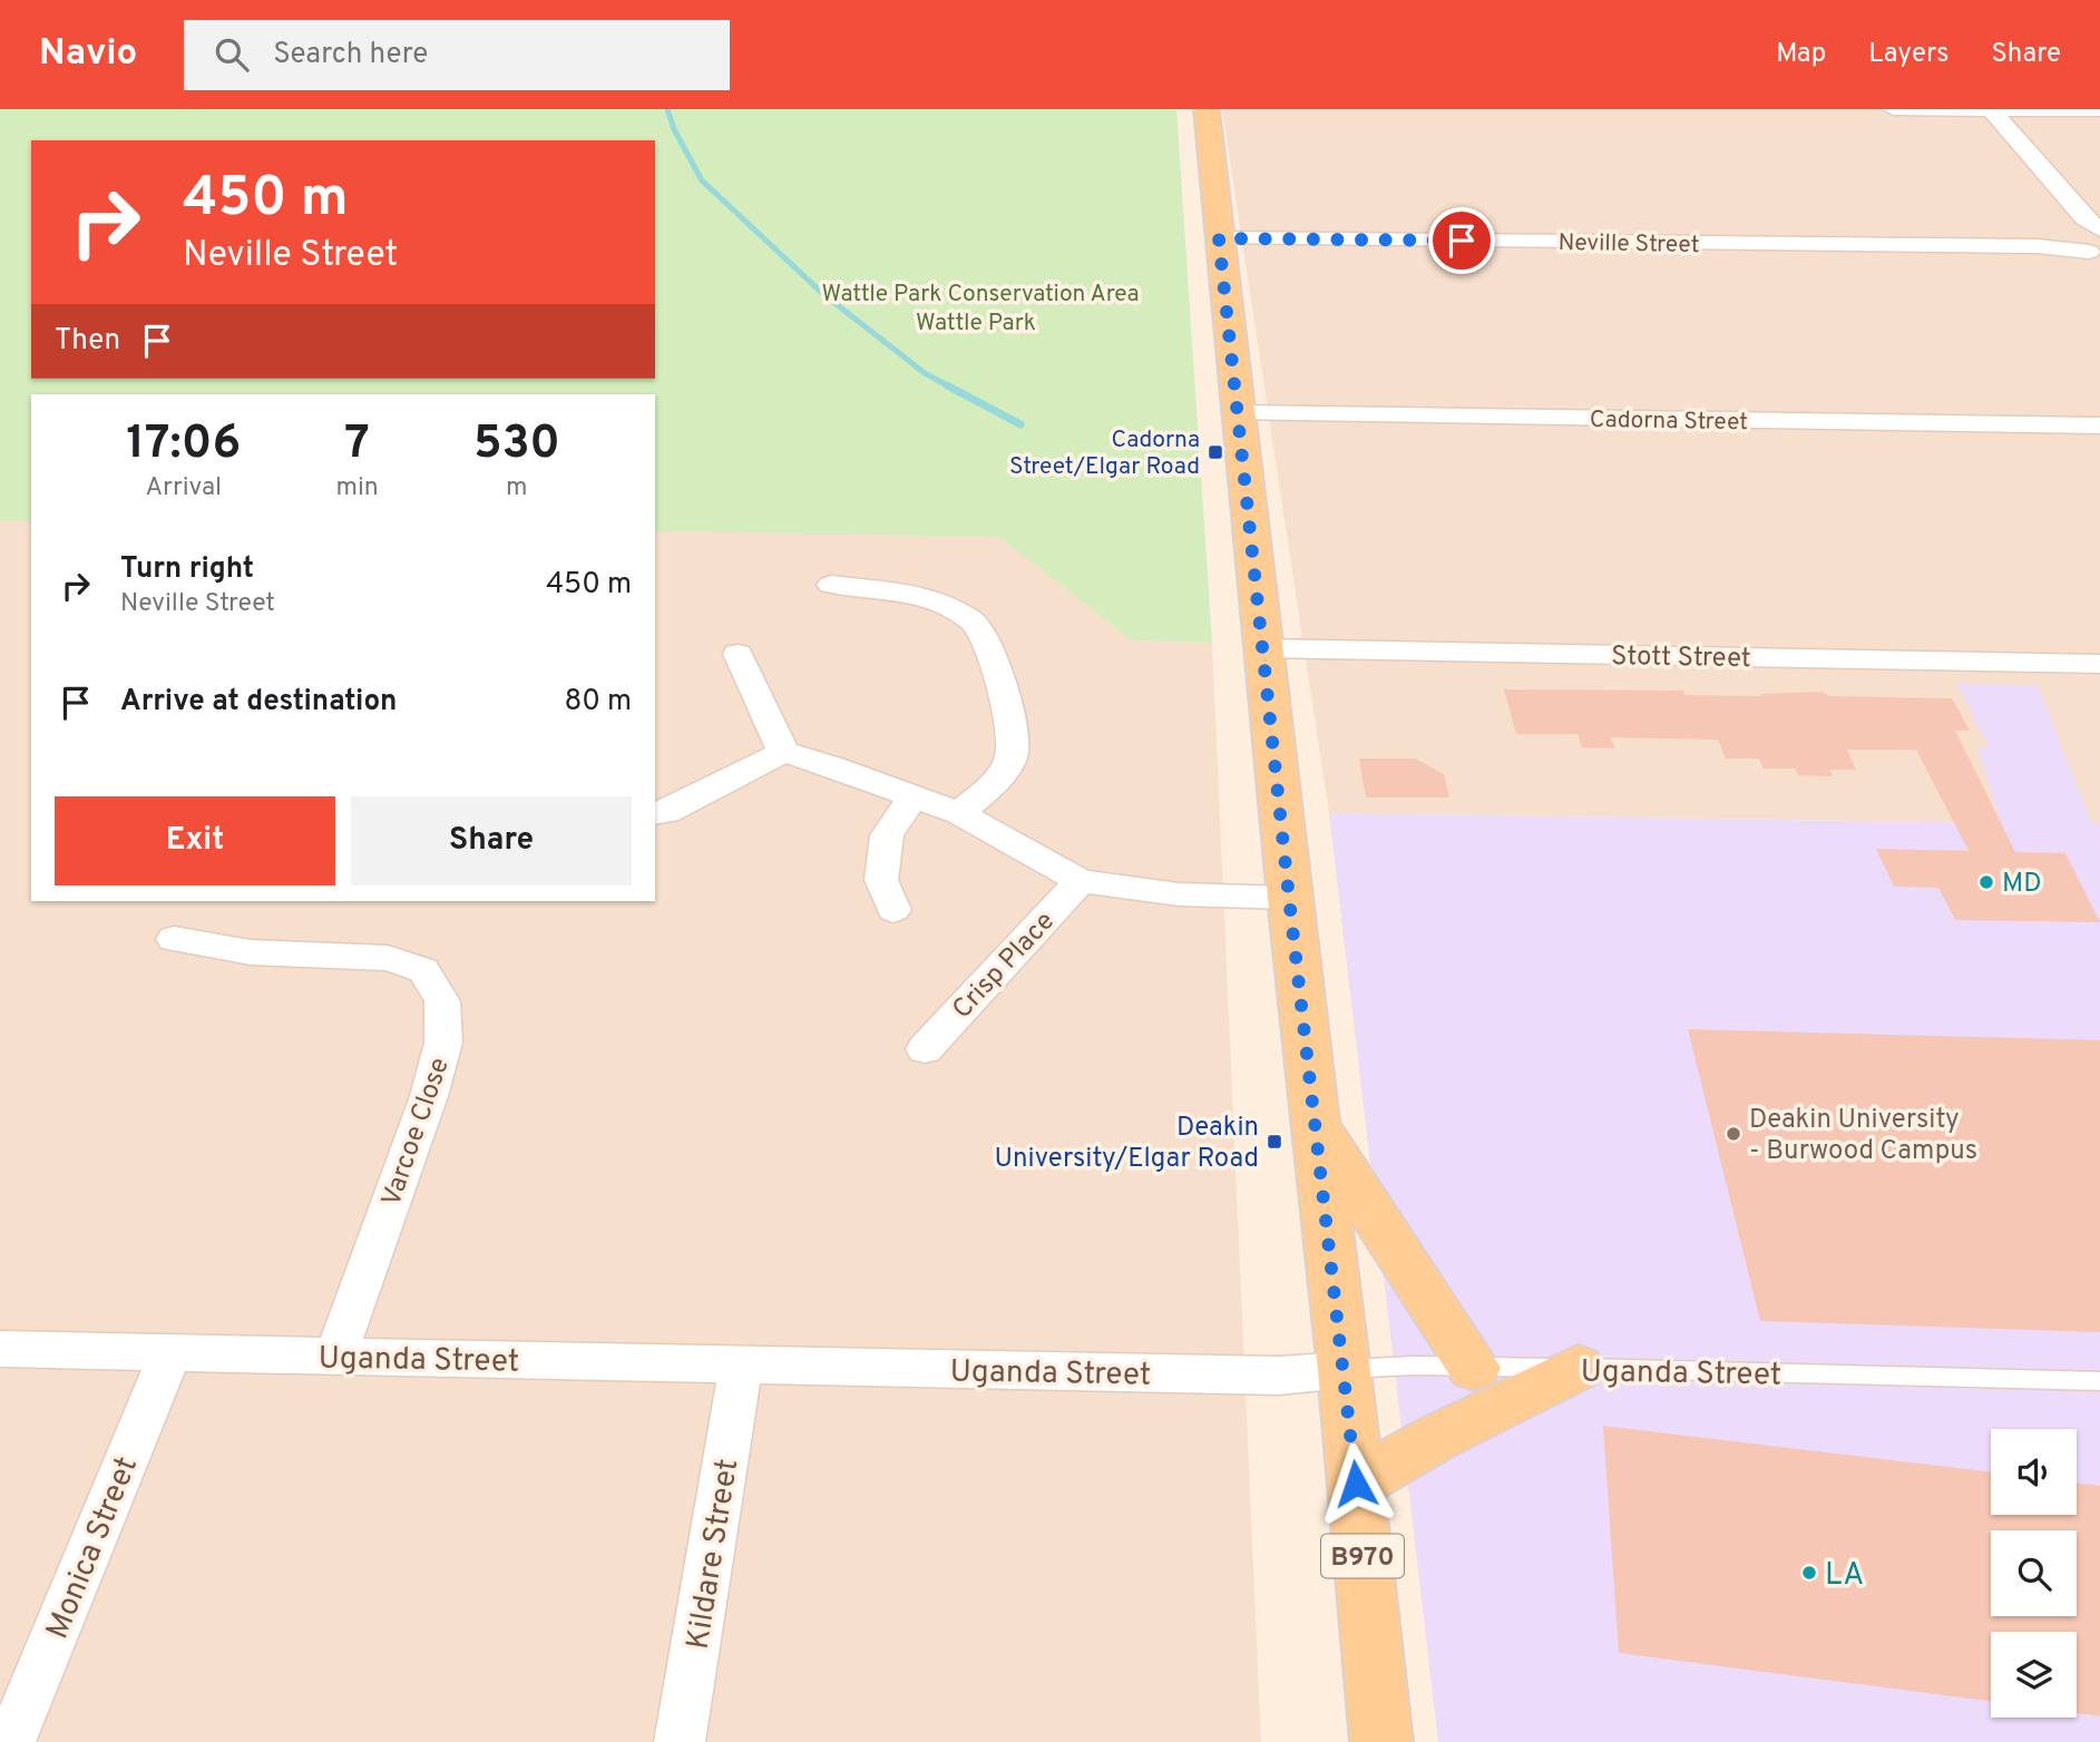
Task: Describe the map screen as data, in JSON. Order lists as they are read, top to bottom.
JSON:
{
  "streets": {
    "main road": ["B970"],
    "street": [
      "Neville Street",
      "Cadorna Street",
      "Stott Street",
      "Crisp Place",
      "Varcoe Close",
      "Uganda Street",
      "Monica Street",
      "Kildare Street"
    ]
  },
  "crossings": [
    ["Neville Street", "B970"],
    ["Cadorna Street", "B970"],
    ["Stott Street", "B970"],
    ["Varcoe Close", "Uganda Street"],
    ["Uganda Street", "Monica Street"],
    ["Uganda Street", "Kildare Street"],
    ["Uganda Street", "B970"]
  ],
  "parks": ["Wattle Park Conservation Area", "Wattle Park"],
  "places": {
    "transit": ["Cadorna Street/Elgar Road", "Deakin University/Elgar Road"],
    "other": ["MD", "Deakin University - Burwood Campus", "LA"]
  },
  "page": {
    "header": "Navio",
    "search": "Search here",
    "nav": ["Map", "Layers", "Share"],
    "turn": ["450 m", "Neville Street"],
    "then": "Then",
    "eta": [
      "17:06",
      "Arrival",
      "7",
      "min",
      "530",
      "m"
    ],
    "list": [
      {
        "name": "Turn right",
        "note": "Neville Street",
        "value": "450 m"
      },
      {
        "name": "Arrive at destination",
        "value": "80 m"
      }
    ],
    "buttons": ["Exit", "Share"]
  }
}
